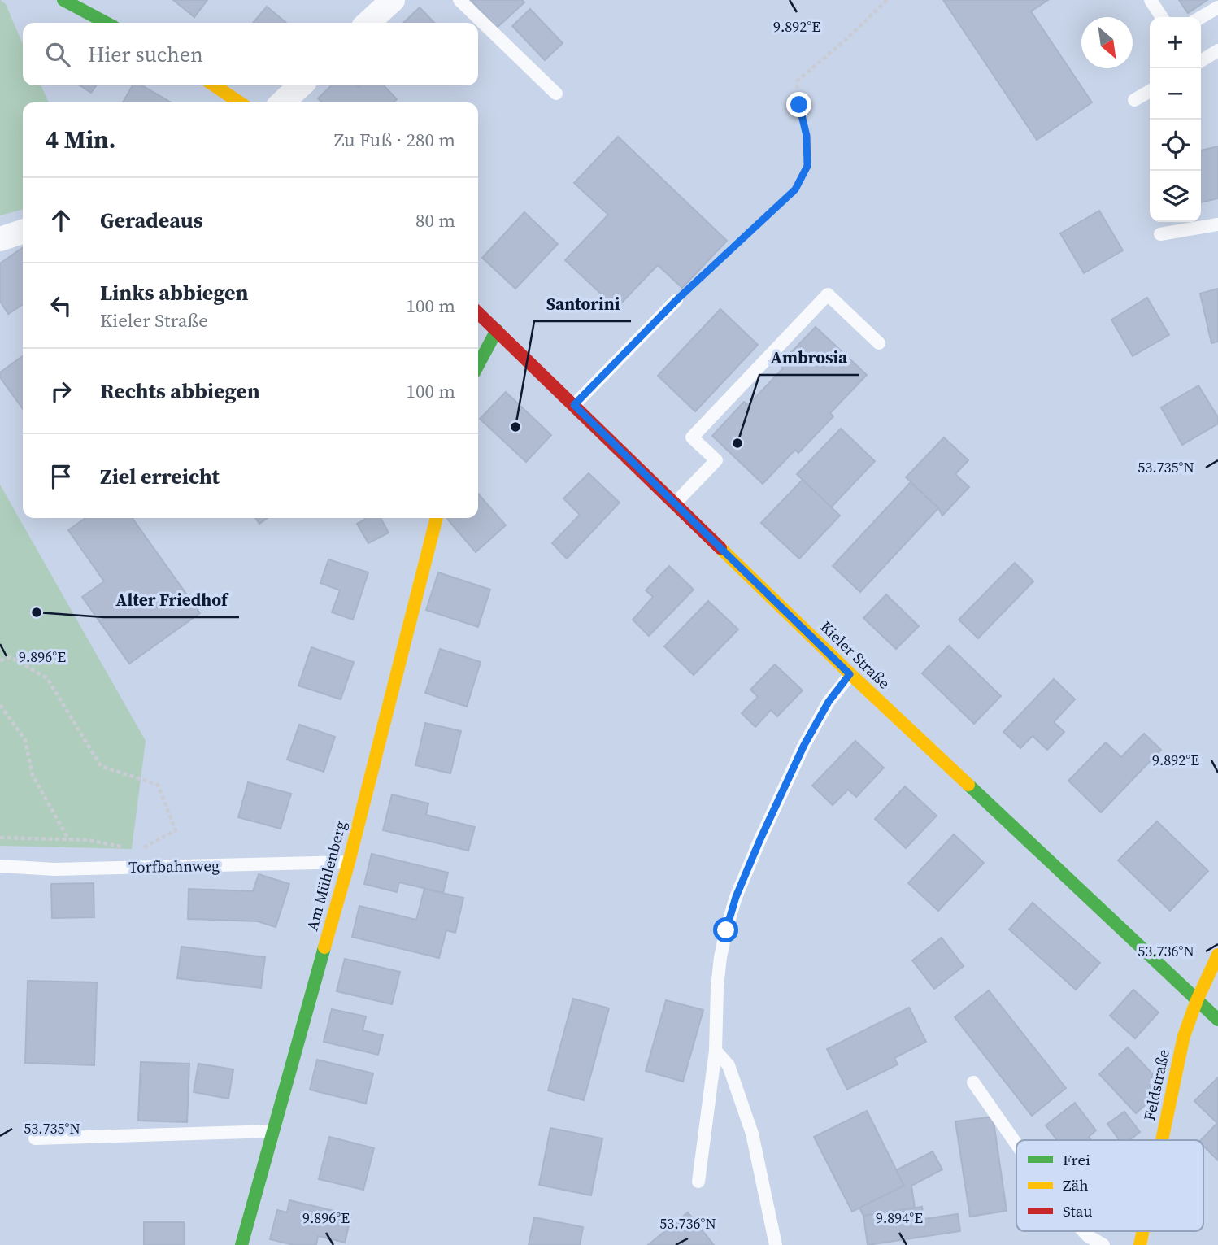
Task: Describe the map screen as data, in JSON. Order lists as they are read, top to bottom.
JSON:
{
  "streets": {
    "main road": ["Kieler Straße", "Am Mühlenberg", "Feldstraße"],
    "lane": ["Torfbahnweg"]
  },
  "crossings": [
    ["Kieler Straße", "Feldstraße"],
    ["Torfbahnweg", "Am Mühlenberg"]
  ],
  "places": ["Santorini", "Ambrosia", "Alter Friedhof"],
  "legend": ["Frei", "Zäh", "Stau"],
  "north": "bottom right",
  "page": {
    "map_buttons": ["+", "−"],
    "search": "Hier suchen",
    "heading": ["4 Min.", "Zu Fuß · 280 m"],
    "list": [
      ["Geradeaus", "80 m"],
      ["Links abbiegen", "Kieler Straße", "100 m"],
      ["Rechts abbiegen", "100 m"],
      "Ziel erreicht"
    ]
  },
  "coordinates": [
    "9.892°E",
    "53.735°N",
    "9.896°E",
    "53.736°N",
    "9.894°E"
  ]
}
